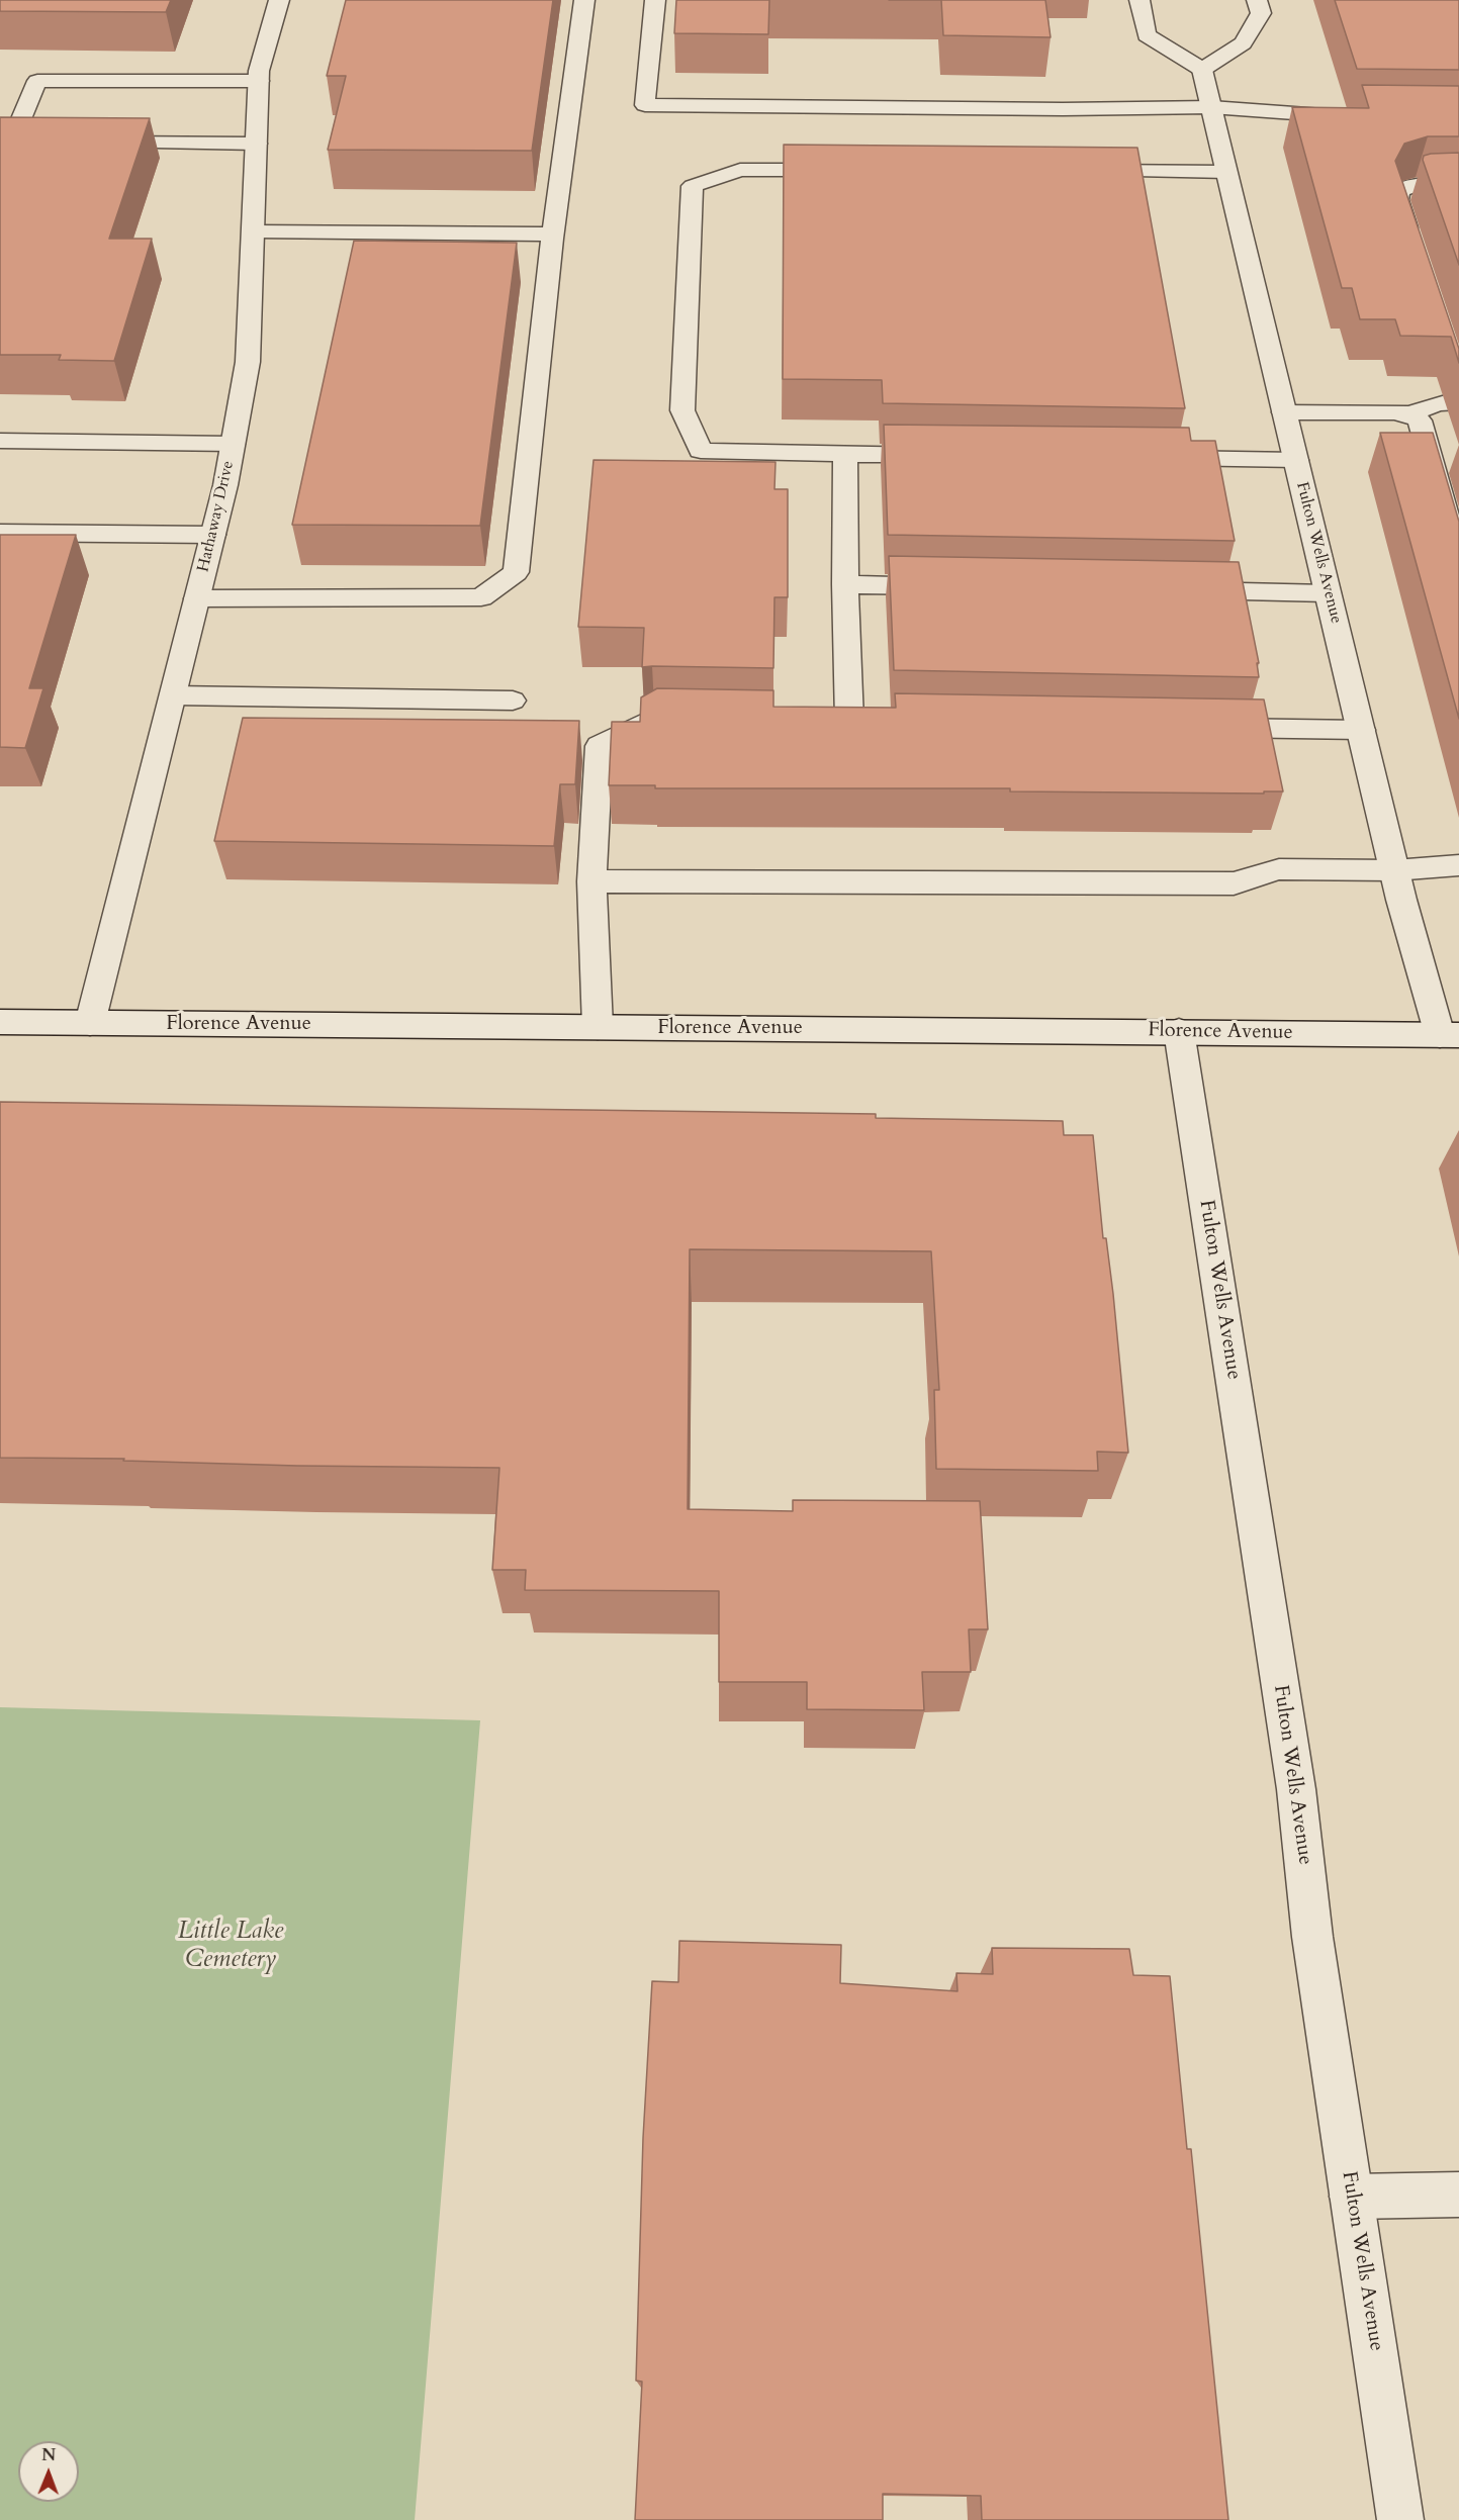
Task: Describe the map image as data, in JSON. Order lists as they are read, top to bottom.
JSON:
{
  "streets": {
    "street": ["Hathaway Drive", "Fulton Wells Avenue", "Florence Avenue"]
  },
  "crossings": [
    ["Hathaway Drive", "Florence Avenue"],
    ["Fulton Wells Avenue", "Florence Avenue"]
  ],
  "parks": ["Little Lake Cemetery"],
  "north": "top"
}
